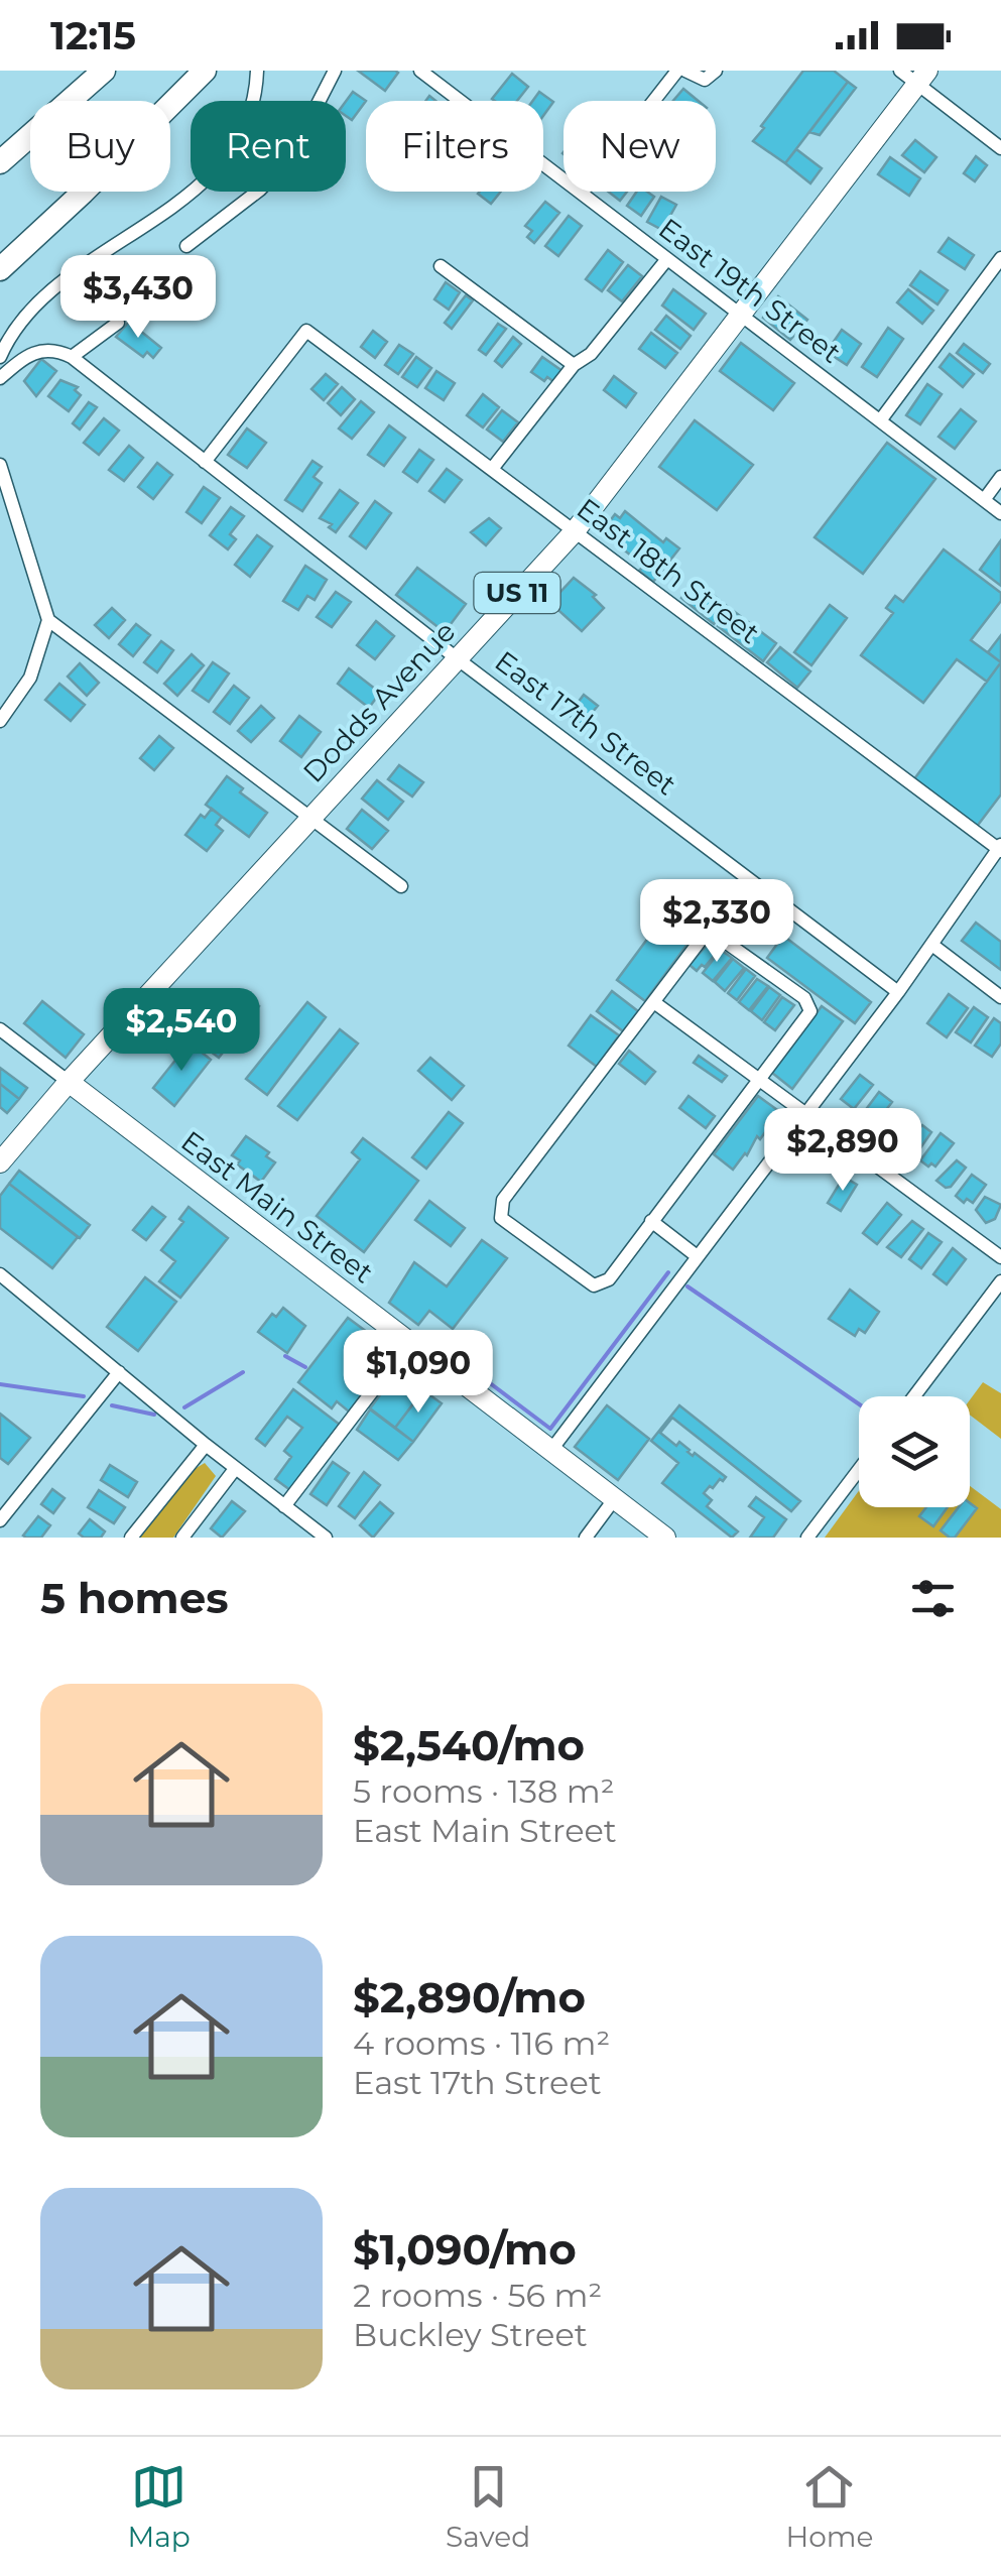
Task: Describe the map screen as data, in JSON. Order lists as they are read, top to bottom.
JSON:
{
  "streets": {
    "main road": ["US 11", "Dodds Avenue", "East Main Street"],
    "street": ["East 19th Street", "East 18th Street", "East 17th Street"]
  },
  "crossings": [
    ["East 19th Street", "Dodds Avenue"],
    ["East 18th Street", "Dodds Avenue"],
    ["East 18th Street", "East 17th Street"],
    ["Dodds Avenue", "East 17th Street"],
    ["Dodds Avenue", "East Main Street"]
  ],
  "page": {
    "status": "12:15",
    "chip": [
      "Buy",
      "Rent",
      "Filters",
      "New"
    ],
    "price": [
      "$3,430",
      "$2,330",
      "$2,540",
      "$2,890",
      "$1,090"
    ],
    "heading": "5 homes",
    "list": [
      {
        "name": "$2,540/mo",
        "note": "5 rooms · 138 m² · East Main Street"
      },
      {
        "name": "$2,890/mo",
        "note": "4 rooms · 116 m² · East 17th Street"
      },
      {
        "name": "$1,090/mo",
        "note": "2 rooms · 56 m² · Buckley Street"
      }
    ],
    "tabs": ["Map", "Saved", "Home"]
  }
}
